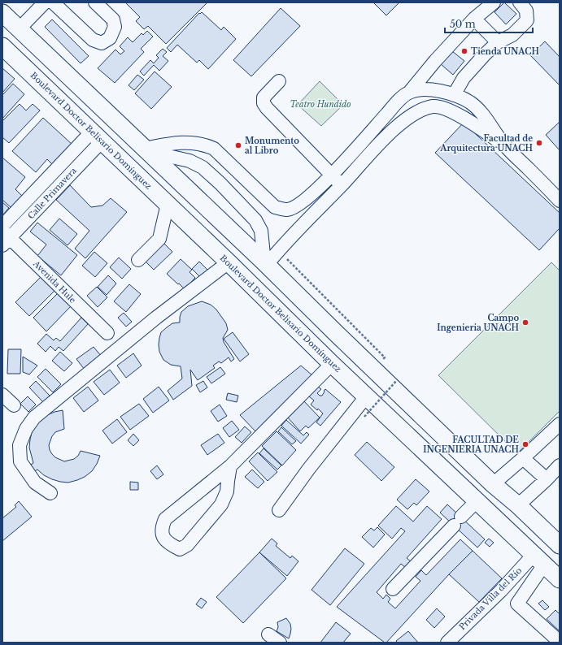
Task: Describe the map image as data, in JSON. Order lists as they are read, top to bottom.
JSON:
{
  "streets": {
    "main road": ["Boulevard Doctor Belisario Domínguez"],
    "street": ["Calle Primavera", "Avenida Hule", "Privada Villa del Río"]
  },
  "crossings": [
    ["Boulevard Doctor Belisario Domínguez", "Calle Primavera"],
    ["Boulevard Doctor Belisario Domínguez", "Privada Villa del Río"],
    ["Calle Primavera", "Avenida Hule"]
  ],
  "parks": ["Teatro Hundido"],
  "places": [
    "Tienda UNACH",
    "Facultad de Arquitectura UNACH",
    "Monumento al Libro",
    "Campo Ingenieria UNACH",
    "FACULTAD DE INGENIERIA UNACH"
  ],
  "scale_bar": "50 m"
}
